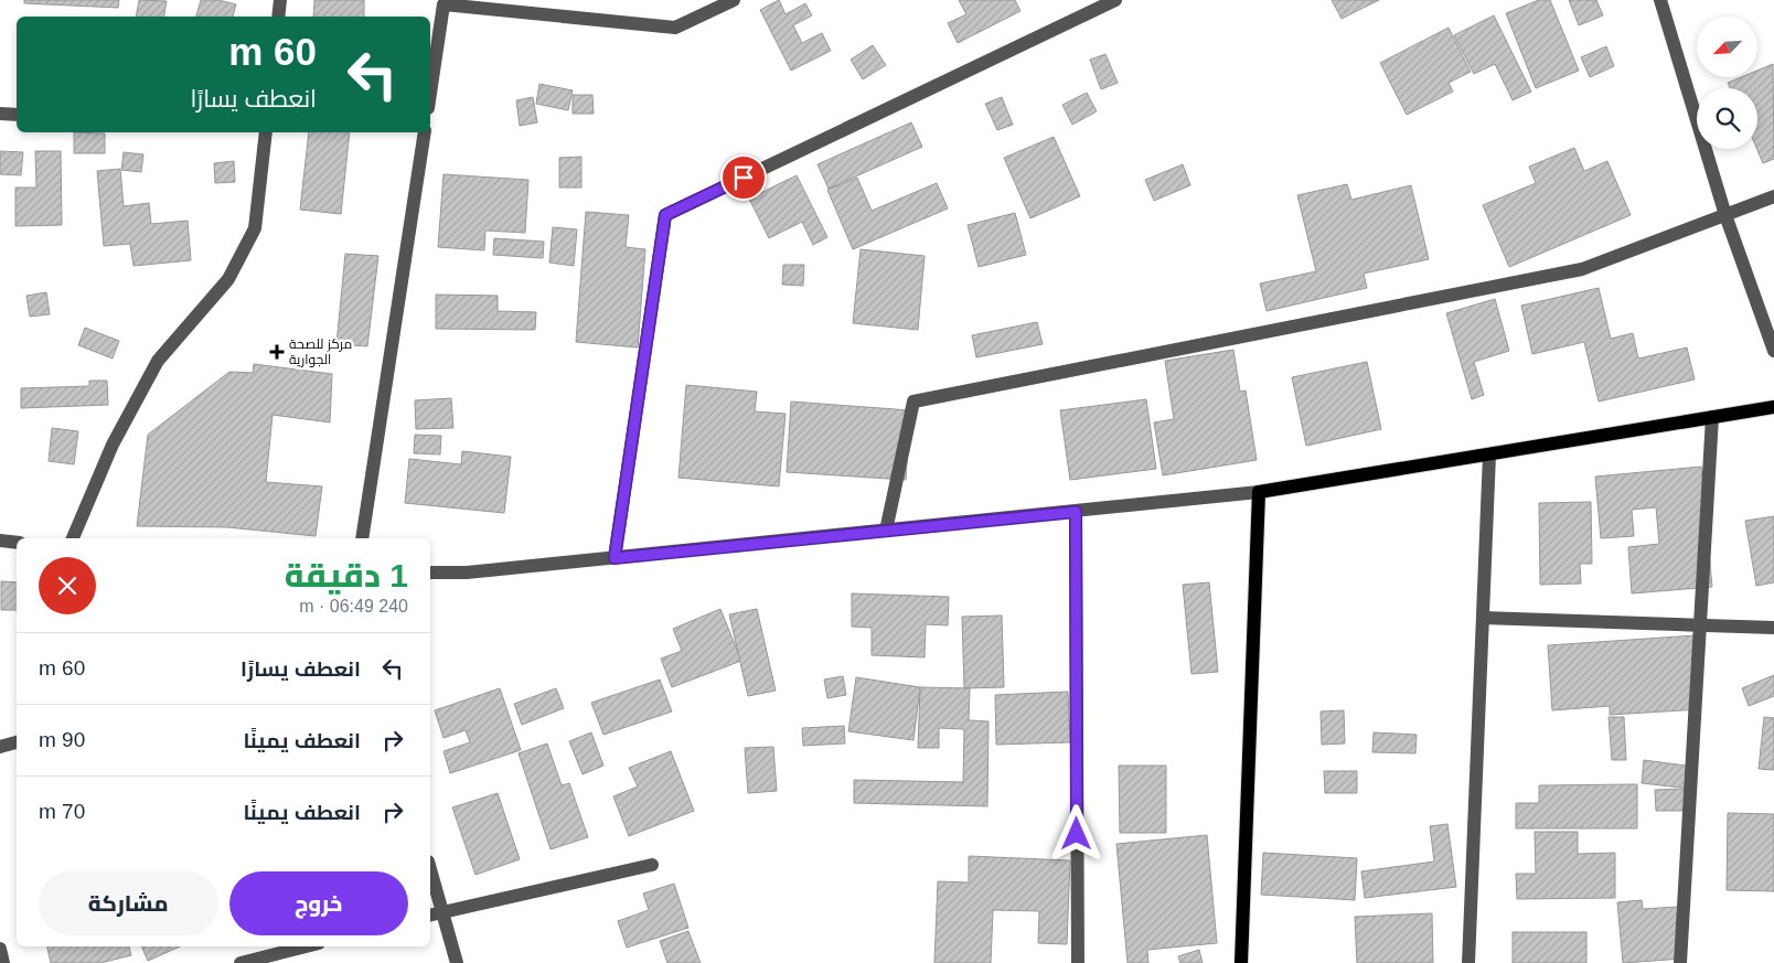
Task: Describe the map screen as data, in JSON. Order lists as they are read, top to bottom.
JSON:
{
  "places": {
    "health": ["مركز للصحة الجوارية"]
  },
  "north": "bottom left",
  "page": {
    "turn": ["60 m", "انعطف يسارًا"],
    "heading": ["1 دقيقة", "240 m · 06:49"],
    "list": [
      {
        "name": "انعطف يسارًا",
        "value": "60 m"
      },
      {
        "name": "انعطف يمينًا",
        "value": "90 m"
      },
      {
        "name": "انعطف يمينًا",
        "value": "70 m"
      }
    ],
    "buttons": ["خروج", "مشاركة"]
  }
}
